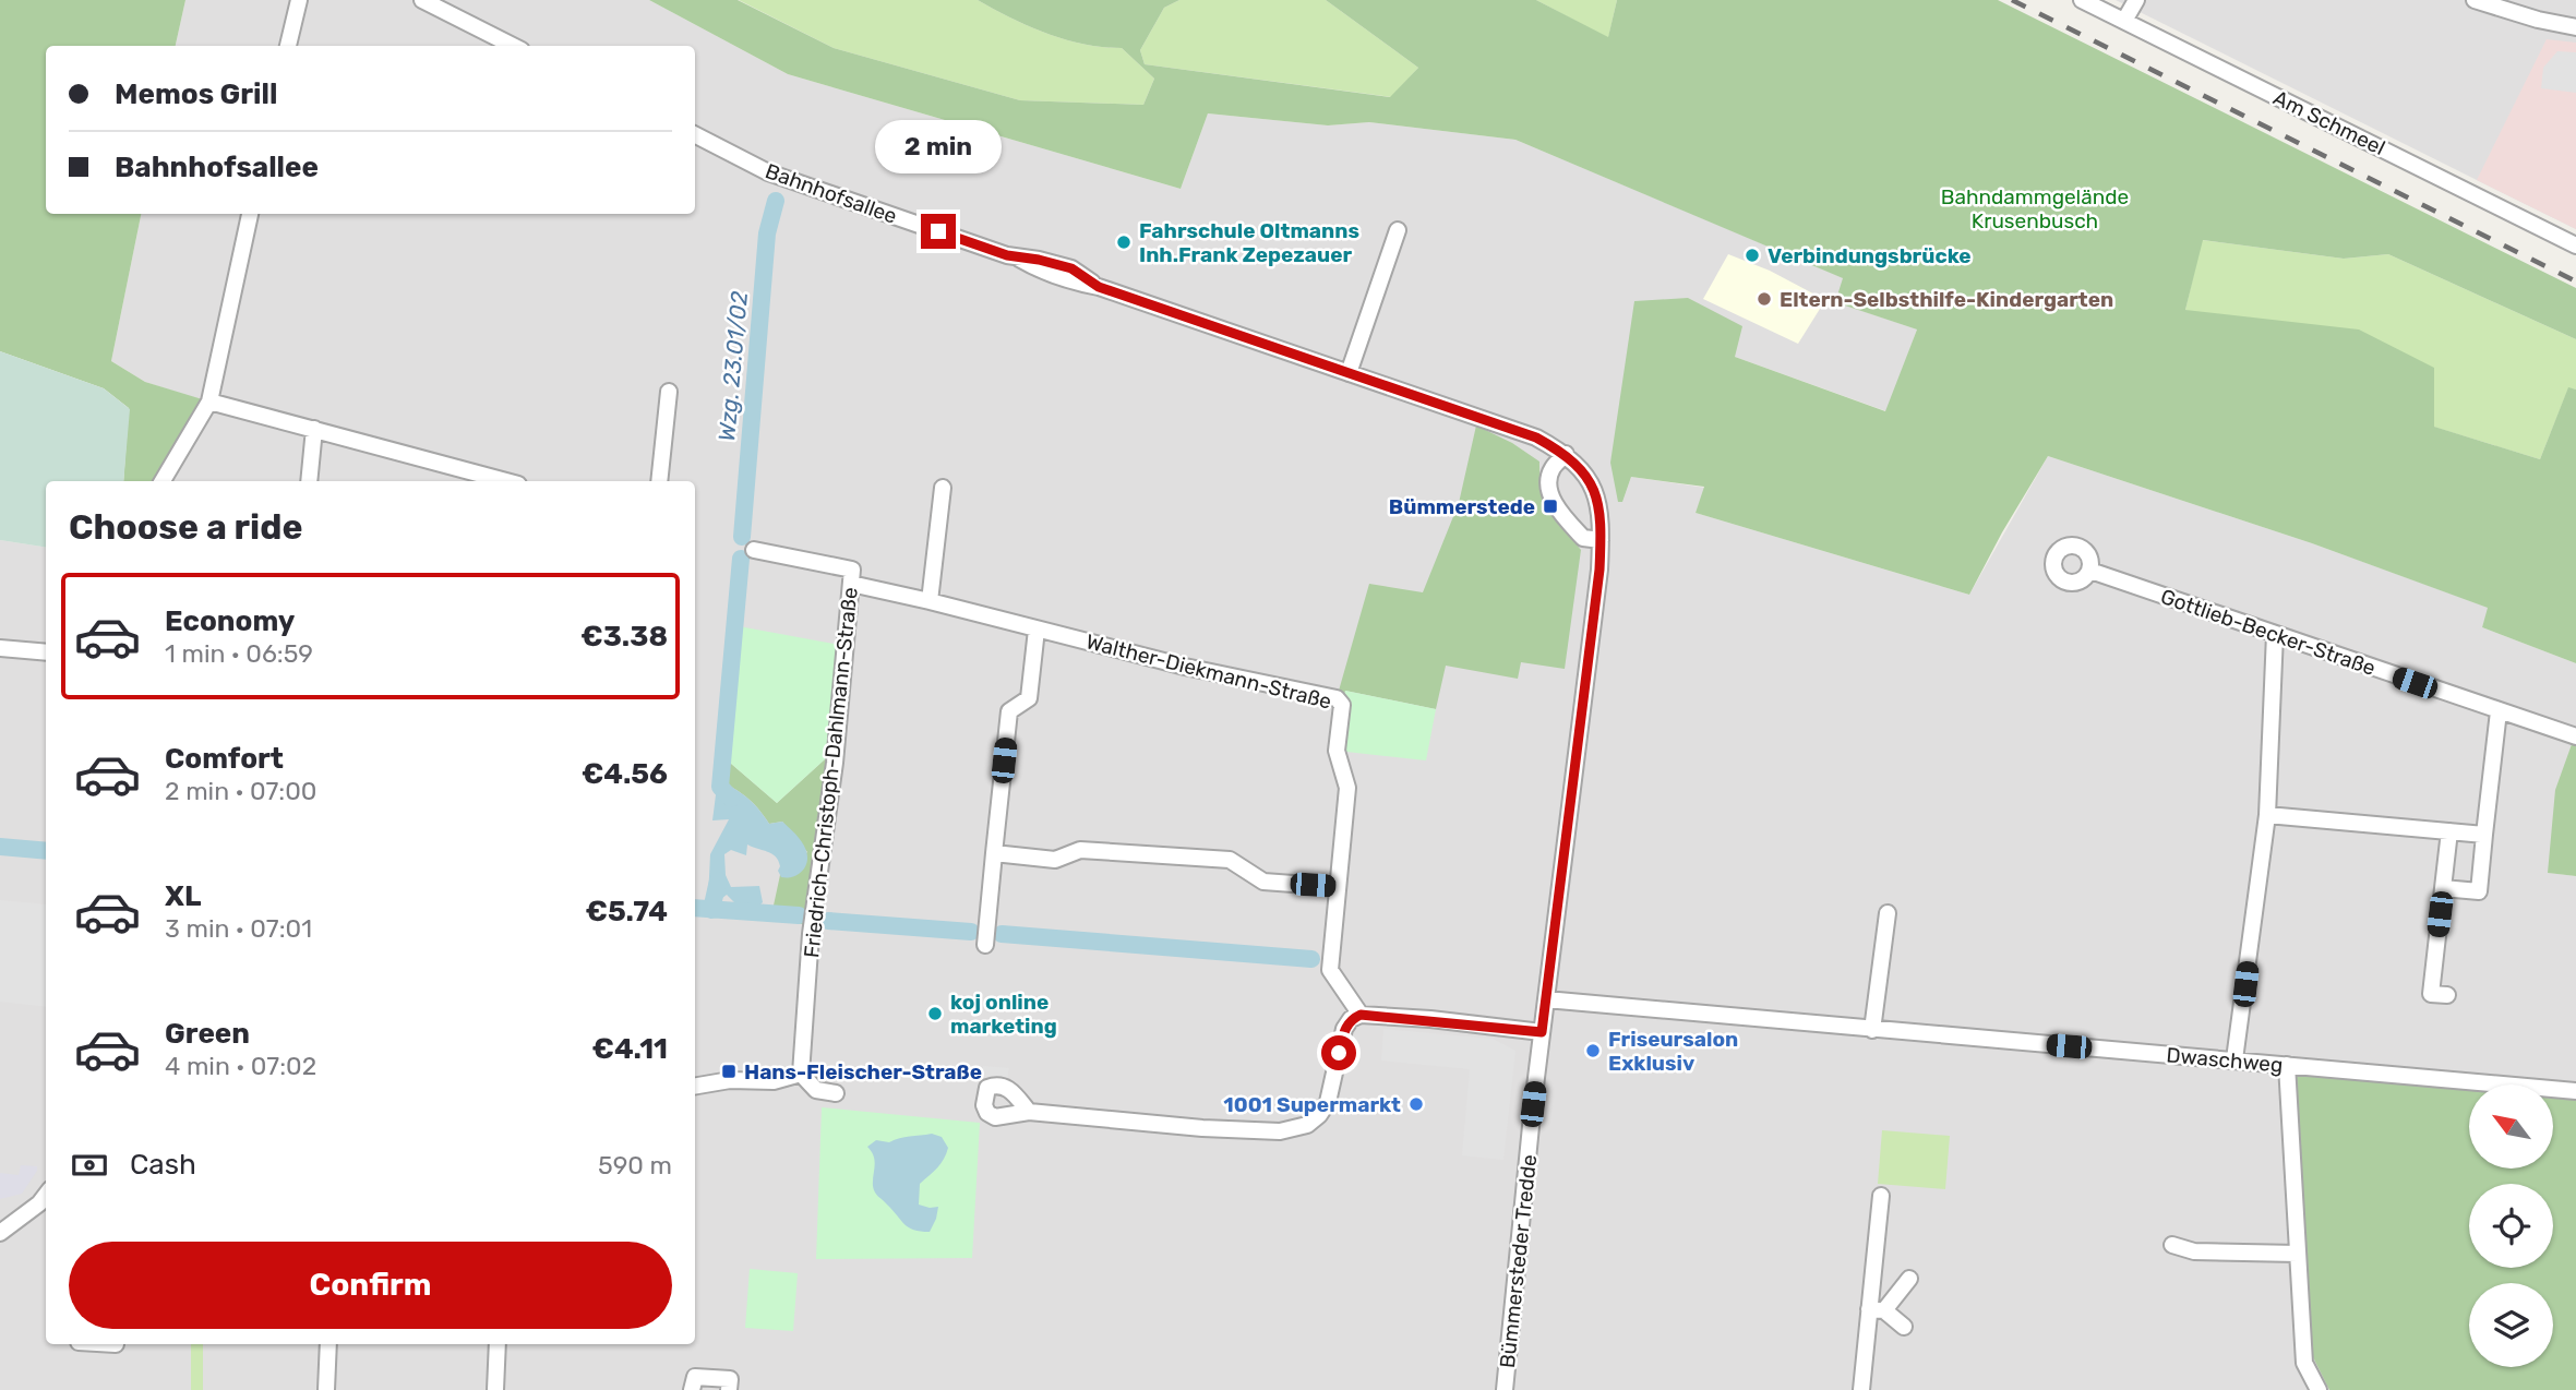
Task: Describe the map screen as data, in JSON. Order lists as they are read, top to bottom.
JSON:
{
  "streets": {
    "street": [
      "Am Schmeel",
      "Bahnhofsallee",
      "Gottlieb-Becker-Straße",
      "Walther-Diekmann-Straße",
      "Friedrich-Christoph-Dahlmann-Straße",
      "Dwaschweg",
      "Bümmersteder Tredde"
    ]
  },
  "crossings": [
    ["Bahnhofsallee", "Bümmersteder Tredde"],
    ["Walther-Diekmann-Straße", "Friedrich-Christoph-Dahlmann-Straße"],
    ["Dwaschweg", "Bümmersteder Tredde"]
  ],
  "water": ["Wzg. 23.01/02"],
  "parks": ["Bahndammgelände Krusenbusch"],
  "places": {
    "other": [
      "Fahrschule Oltmanns Inh.Frank Zepezauer",
      "Verbindungsbrücke",
      "Eltern-Selbsthilfe-Kindergarten",
      "koj online marketing",
      "Friseursalon Exklusiv",
      "1001 Supermarkt"
    ],
    "transit": ["Bümmerstede", "Hans-Fleischer-Straße"]
  },
  "north": "top left",
  "page": {
    "banner": ["Memos Grill", "Bahnhofsallee"],
    "bubble": "2 min",
    "heading": "Choose a ride",
    "list": [
      {
        "name": "Economy",
        "note": "1 min · 06:59",
        "value": "€3.38"
      },
      {
        "name": "Comfort",
        "note": "2 min · 07:00",
        "value": "€4.56"
      },
      {
        "name": "XL",
        "note": "3 min · 07:01",
        "value": "€5.74"
      },
      {
        "name": "Green",
        "note": "4 min · 07:02",
        "value": "€4.11"
      }
    ],
    "pay": ["Cash", "590 m"],
    "buttons": "Confirm"
  }
}
